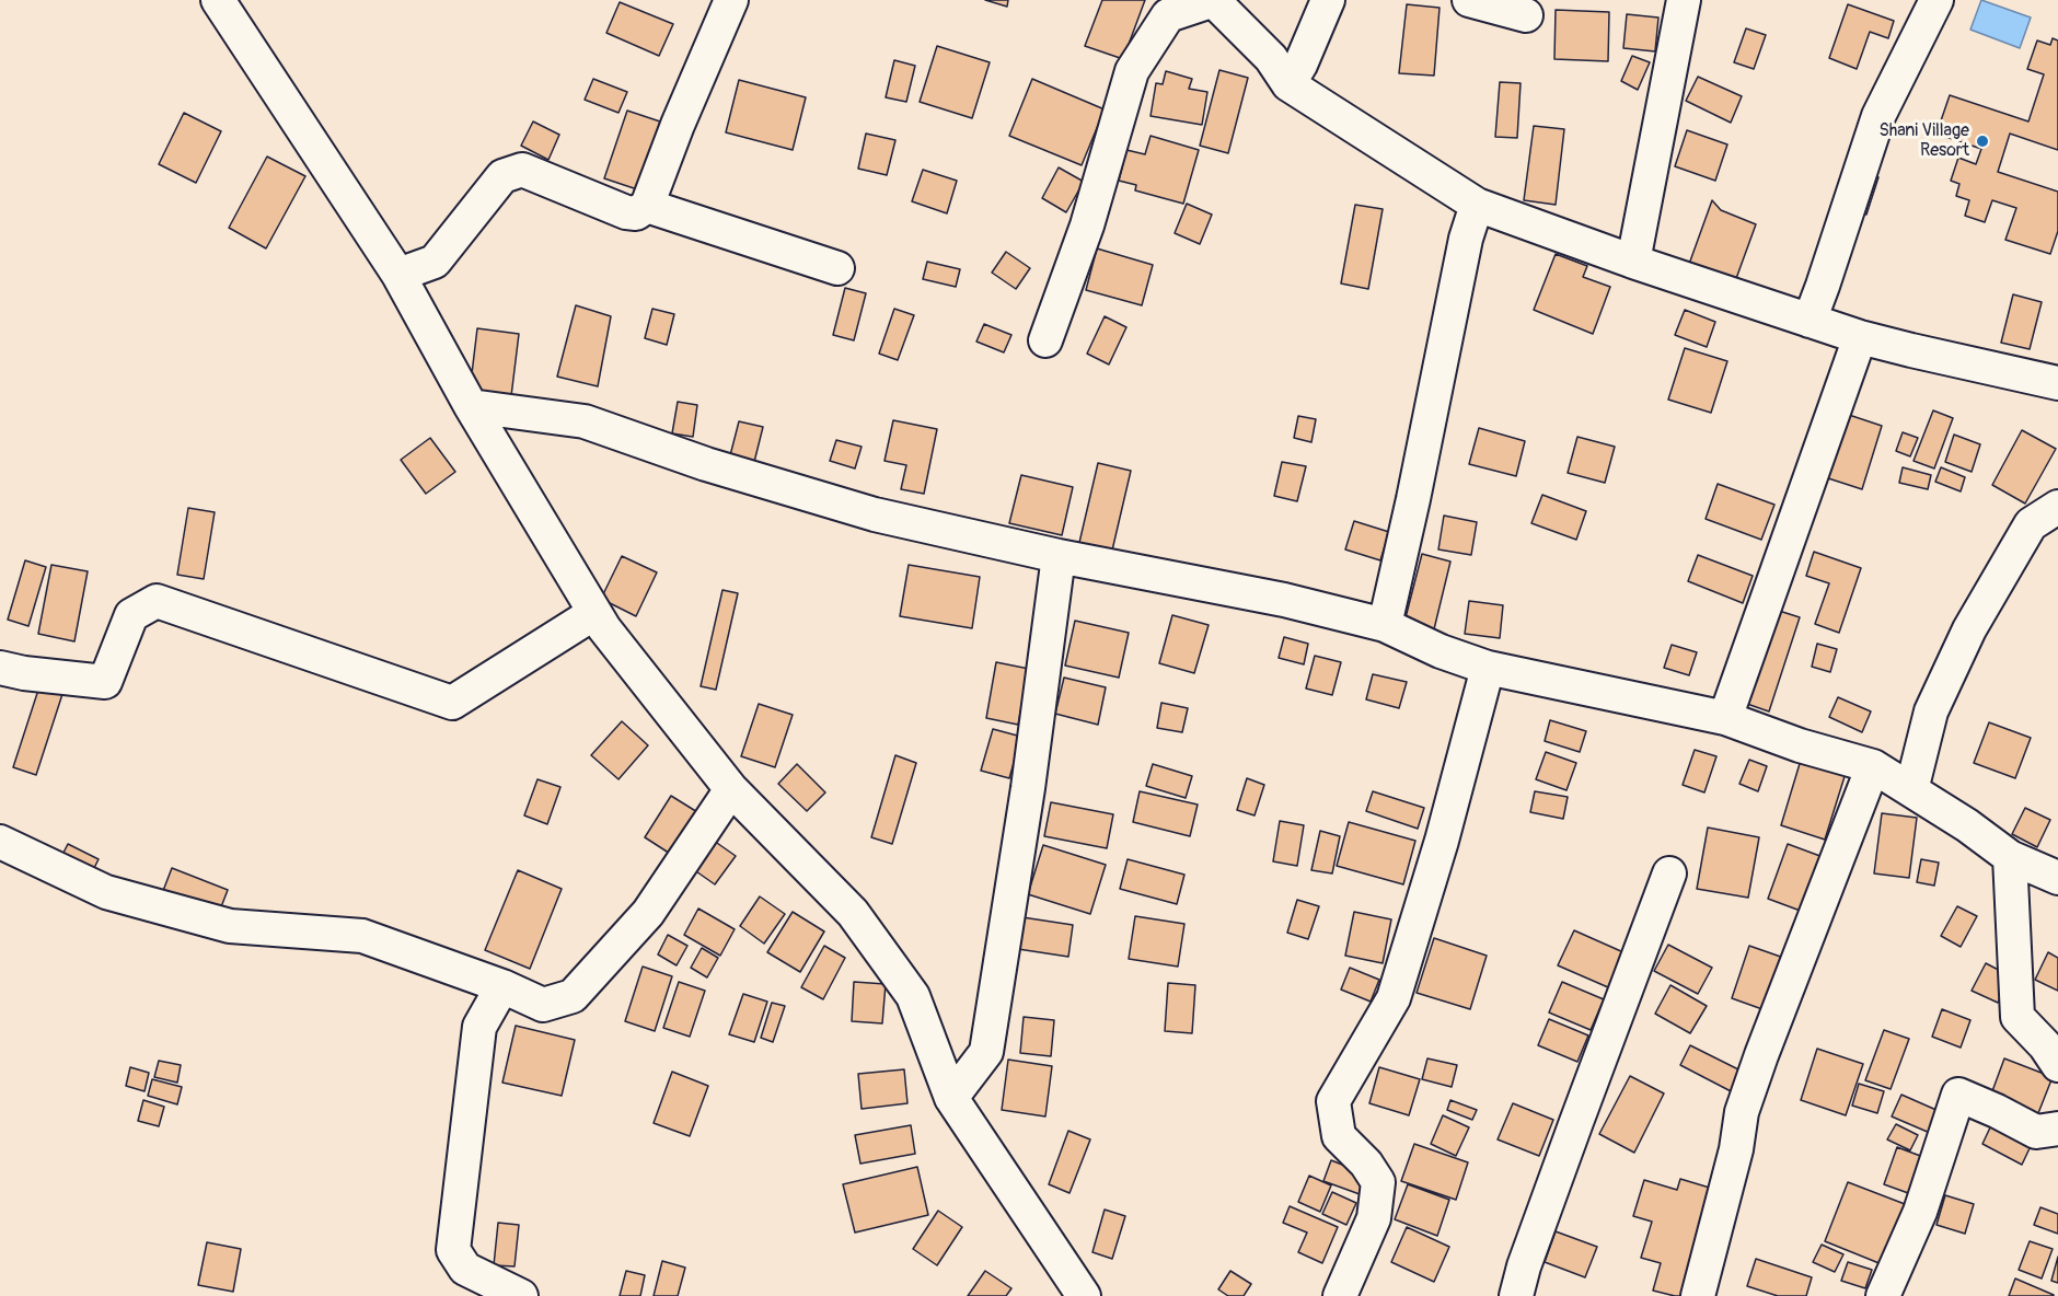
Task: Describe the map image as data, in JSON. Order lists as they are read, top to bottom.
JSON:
{
  "places": ["Shani Village Resort"]
}
